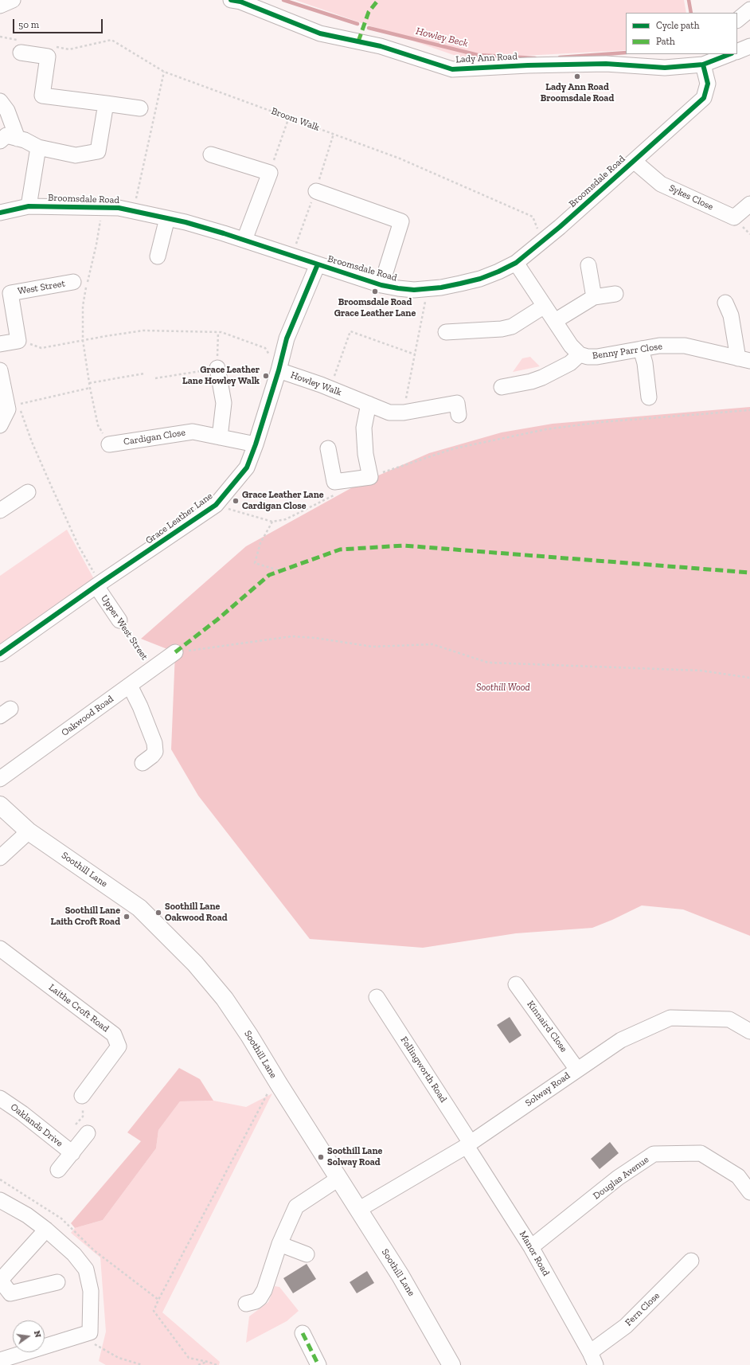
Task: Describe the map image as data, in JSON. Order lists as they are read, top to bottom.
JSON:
{
  "streets": {
    "main road": ["Soothill Lane"],
    "street": [
      "Lady Ann Road",
      "Broomsdale Road",
      "Sykes Close",
      "West Street",
      "Benny Parr Close",
      "Howley Walk",
      "Cardigan Close",
      "Grace Leather Lane",
      "Upper West Street",
      "Oakwood Road",
      "Laithe Croft Road",
      "Kinnaird Close",
      "Follingworth Road",
      "Solway Road",
      "Oaklands Drive",
      "Douglas Avenue",
      "Manor Road",
      "Fern Close"
    ],
    "path": ["Broom Walk"]
  },
  "crossings": [
    ["Lady Ann Road", "Broomsdale Road"],
    ["Broom Walk", "Broomsdale Road"],
    ["Broomsdale Road", "Sykes Close"],
    ["Broomsdale Road", "Benny Parr Close"],
    ["Broomsdale Road", "Grace Leather Lane"],
    ["Howley Walk", "Grace Leather Lane"],
    ["Cardigan Close", "Grace Leather Lane"],
    ["Grace Leather Lane", "Upper West Street"],
    ["Upper West Street", "Oakwood Road"],
    ["Soothill Lane", "Solway Road"],
    ["Kinnaird Close", "Solway Road"],
    ["Follingworth Road", "Solway Road"],
    ["Follingworth Road", "Manor Road"],
    ["Solway Road", "Manor Road"],
    ["Douglas Avenue", "Manor Road"],
    ["Manor Road", "Fern Close"]
  ],
  "water": ["Howley Beck"],
  "parks": ["Soothill Wood"],
  "places": [
    "Lady Ann Road Broomsdale Road",
    "Broomsdale Road Grace Leather Lane",
    "Grace Leather Lane Howley Walk",
    "Grace Leather Lane Cardigan Close",
    "Soothill Lane Oakwood Road",
    "Soothill Lane Laith Croft Road",
    "Soothill Lane Solway Road"
  ],
  "legend": ["Cycle path", "Path"],
  "scale_bar": "50 m",
  "north": "right"
}
